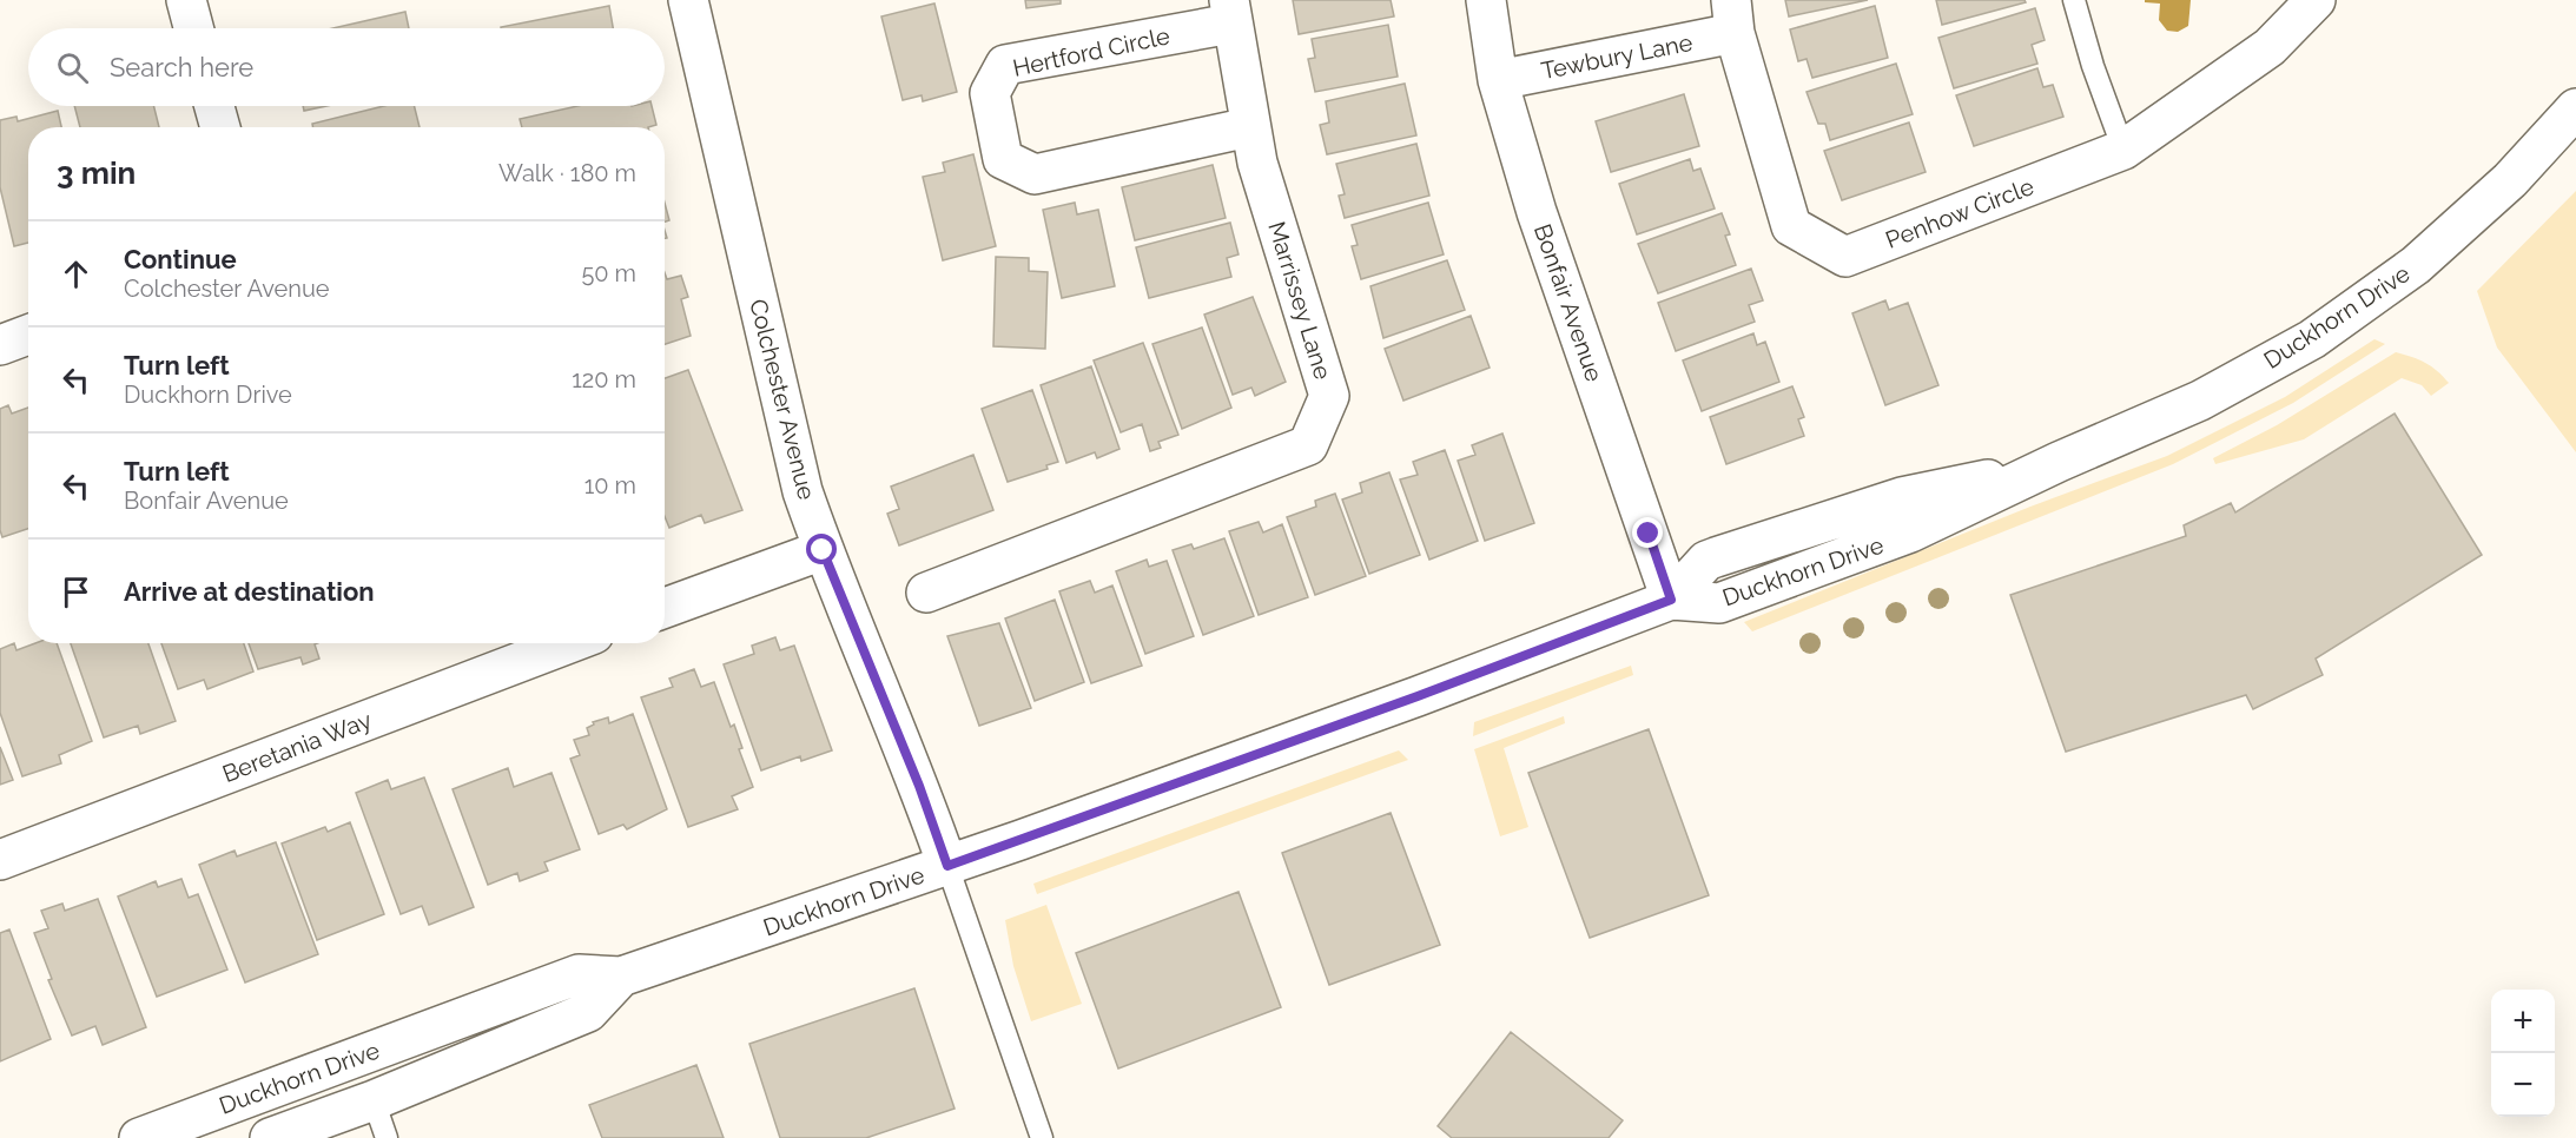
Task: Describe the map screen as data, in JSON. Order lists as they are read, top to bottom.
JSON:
{
  "streets": {
    "street": [
      "Hertford Circle",
      "Tewbury Lane",
      "Penhow Circle",
      "Marrissey Lane",
      "Bonfair Avenue",
      "Duckhorn Drive",
      "Colchester Avenue",
      "Beretania Way"
    ]
  },
  "crossings": [
    ["Hertford Circle", "Marrissey Lane"],
    ["Tewbury Lane", "Penhow Circle"],
    ["Tewbury Lane", "Bonfair Avenue"],
    ["Bonfair Avenue", "Duckhorn Drive"],
    ["Duckhorn Drive", "Colchester Avenue"]
  ],
  "page": {
    "search": "Search here",
    "heading": ["3 min", "Walk · 180 m"],
    "list": [
      ["Continue", "Colchester Avenue", "50 m"],
      ["Turn left", "Duckhorn Drive", "120 m"],
      ["Turn left", "Bonfair Avenue", "10 m"],
      "Arrive at destination"
    ],
    "map_buttons": ["+", "−"]
  }
}
